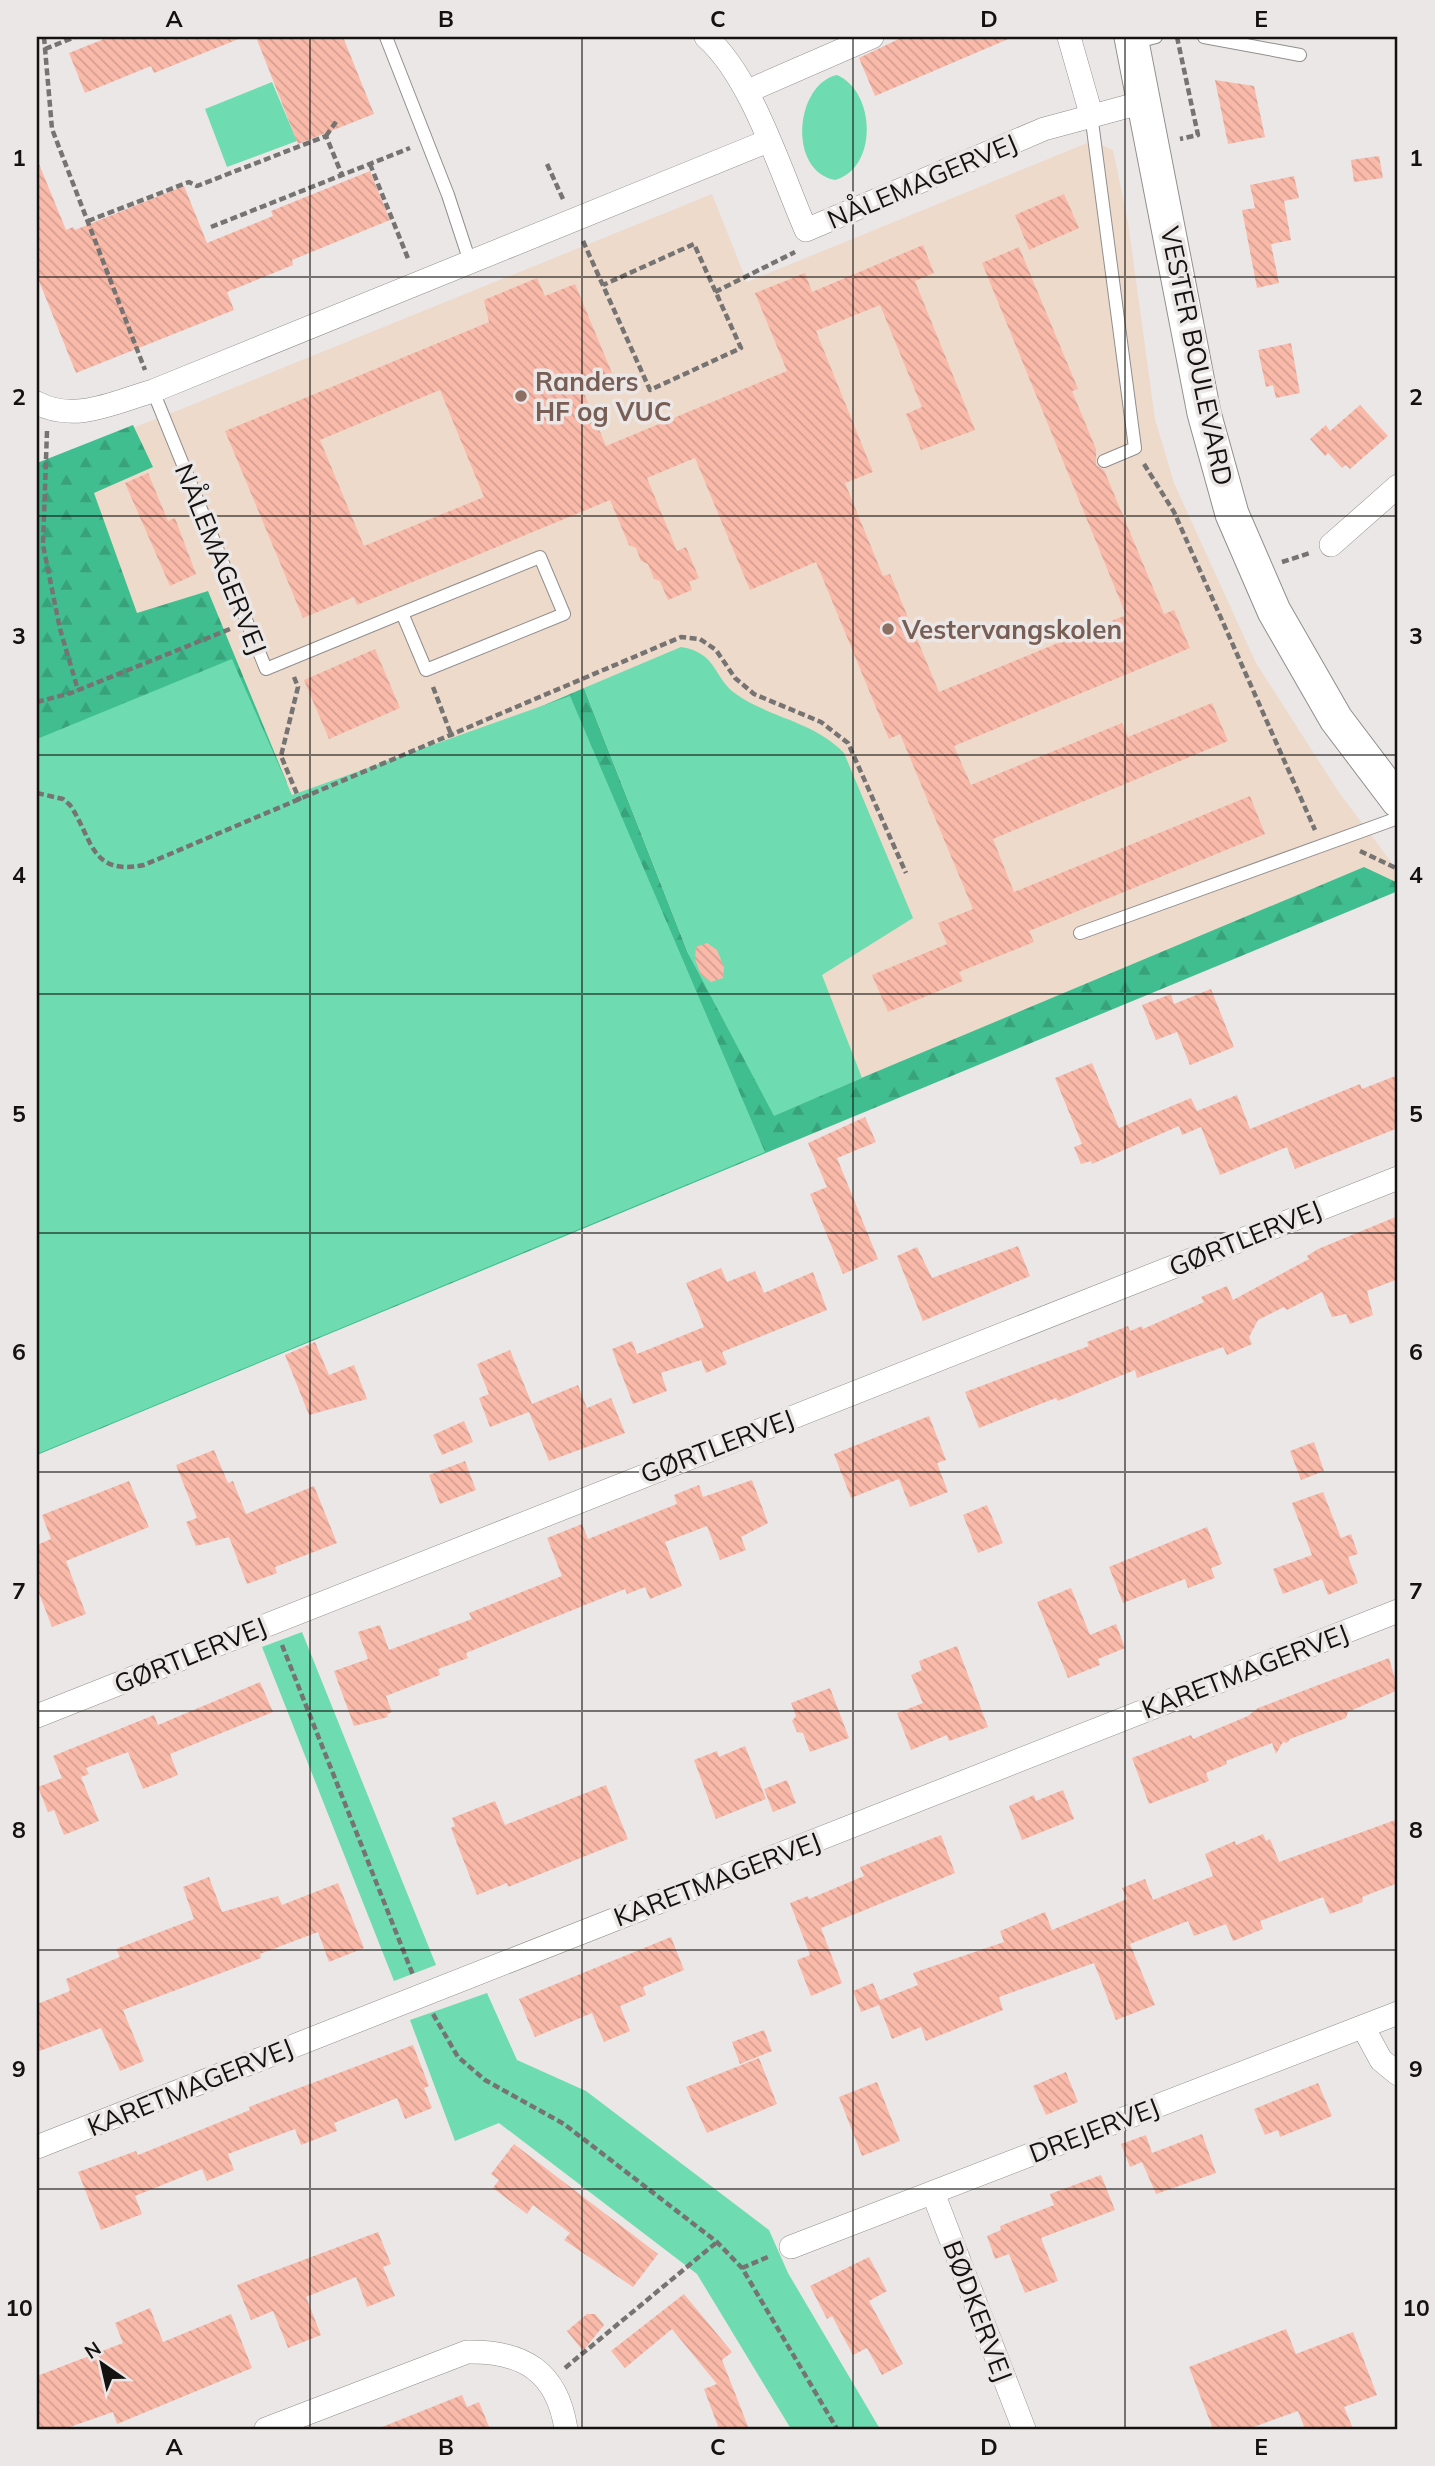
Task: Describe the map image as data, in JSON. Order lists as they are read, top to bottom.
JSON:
{
  "streets": {
    "main road": ["VESTER BOULEVARD"],
    "street": [
      "NÅLEMAGERVEJ",
      "GØRTLERVEJ",
      "KARETMAGERVEJ",
      "DREJERVEJ",
      "BØDKERVEJ"
    ]
  },
  "crossings": [
    ["NÅLEMAGERVEJ", "VESTER BOULEVARD"],
    ["DREJERVEJ", "BØDKERVEJ"]
  ],
  "places": ["Randers HF og VUC", "Vestervangskolen"],
  "north": "top left",
  "grid": {
    "columns": [
      "A",
      "B",
      "C",
      "D",
      "E"
    ],
    "rows": [
      "1",
      "2",
      "3",
      "4",
      "5",
      "6",
      "7",
      "8",
      "9",
      "10"
    ]
  }
}
